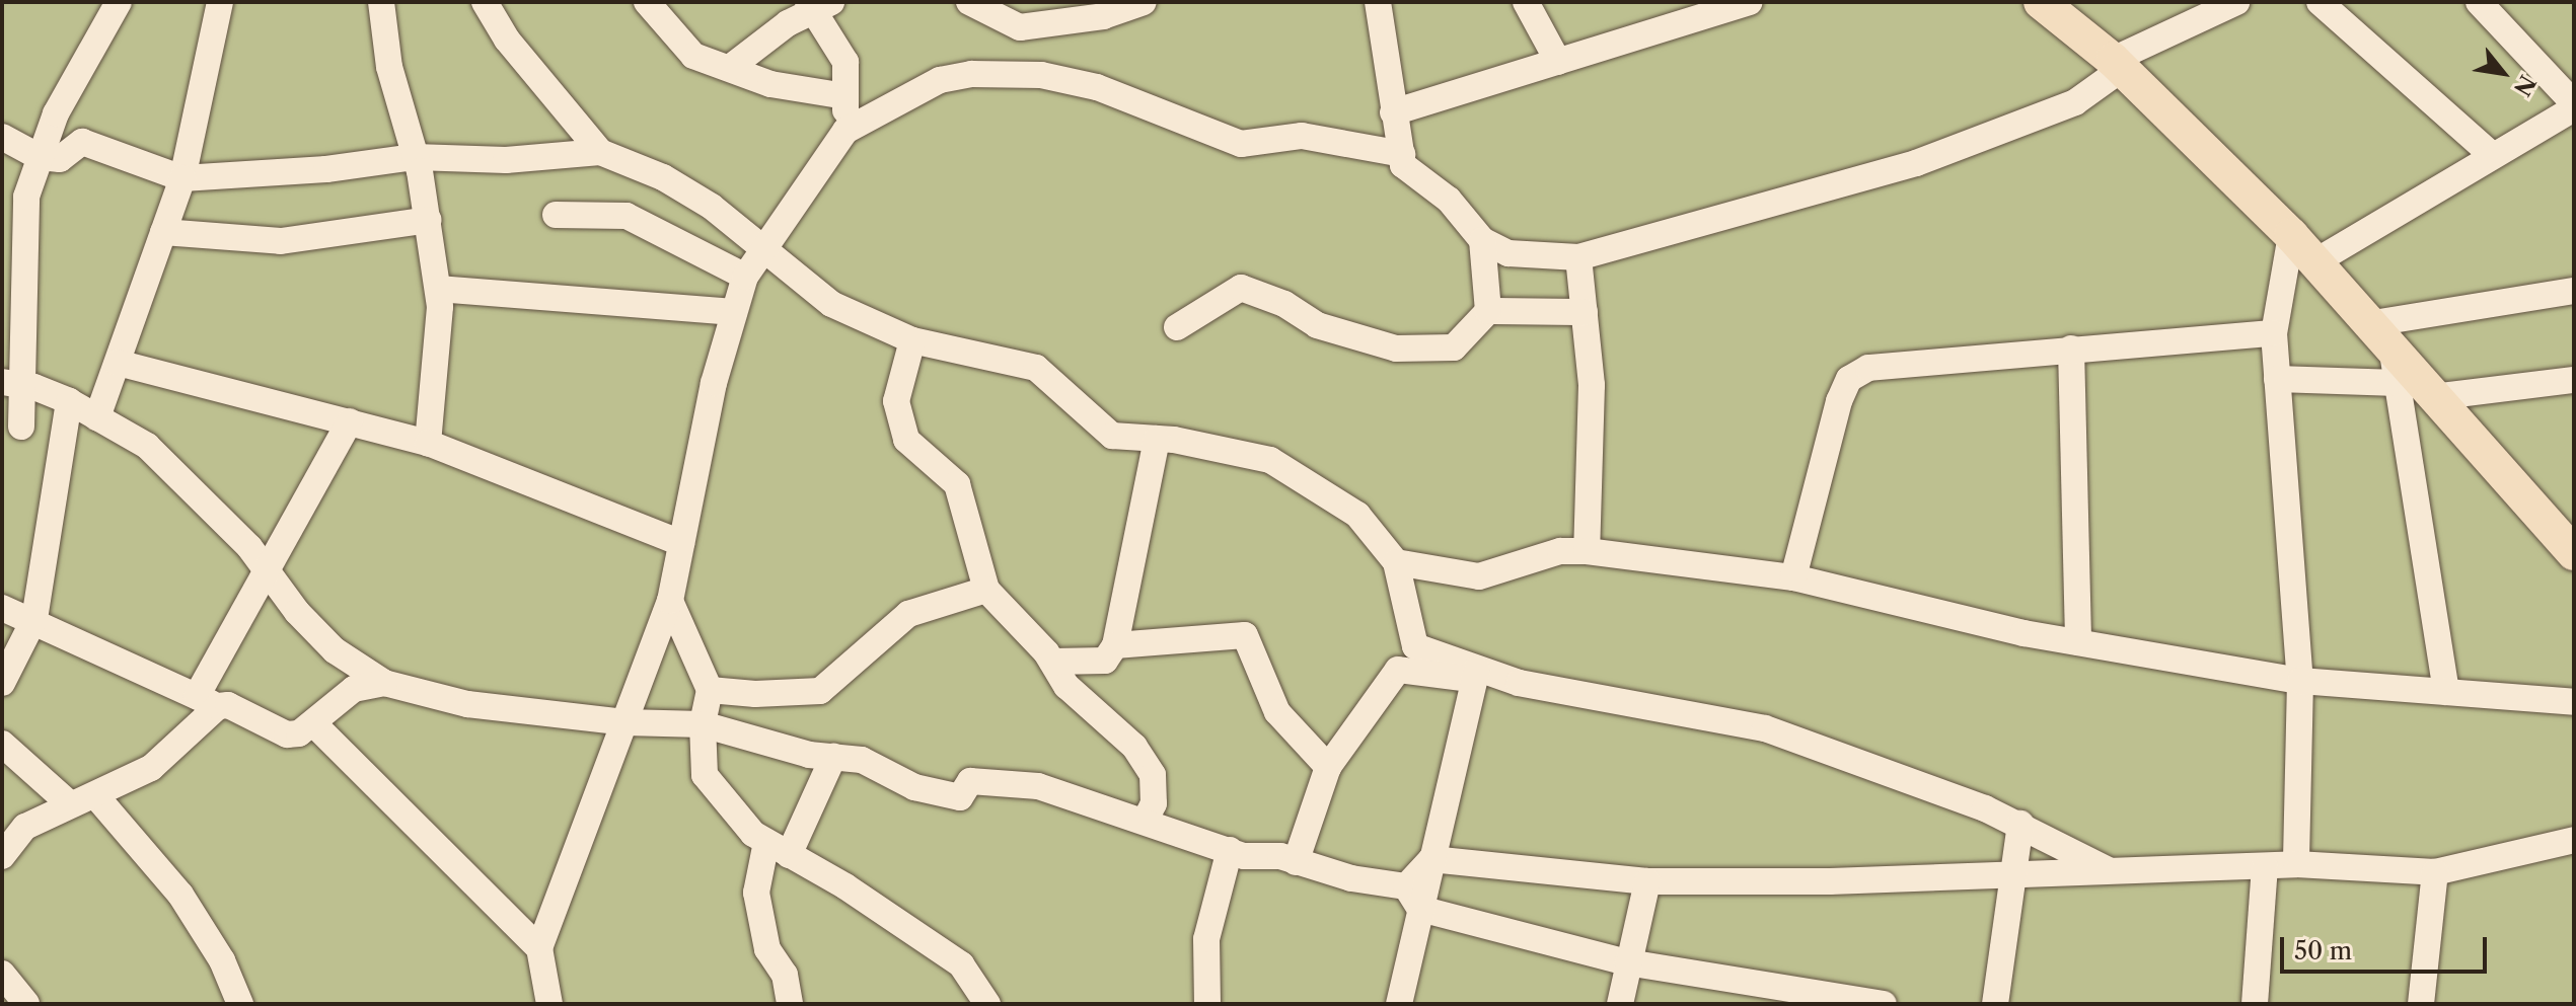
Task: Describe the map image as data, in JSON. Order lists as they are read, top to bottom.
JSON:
{
  "scale_bar": "50 m",
  "north": "bottom right"
}
